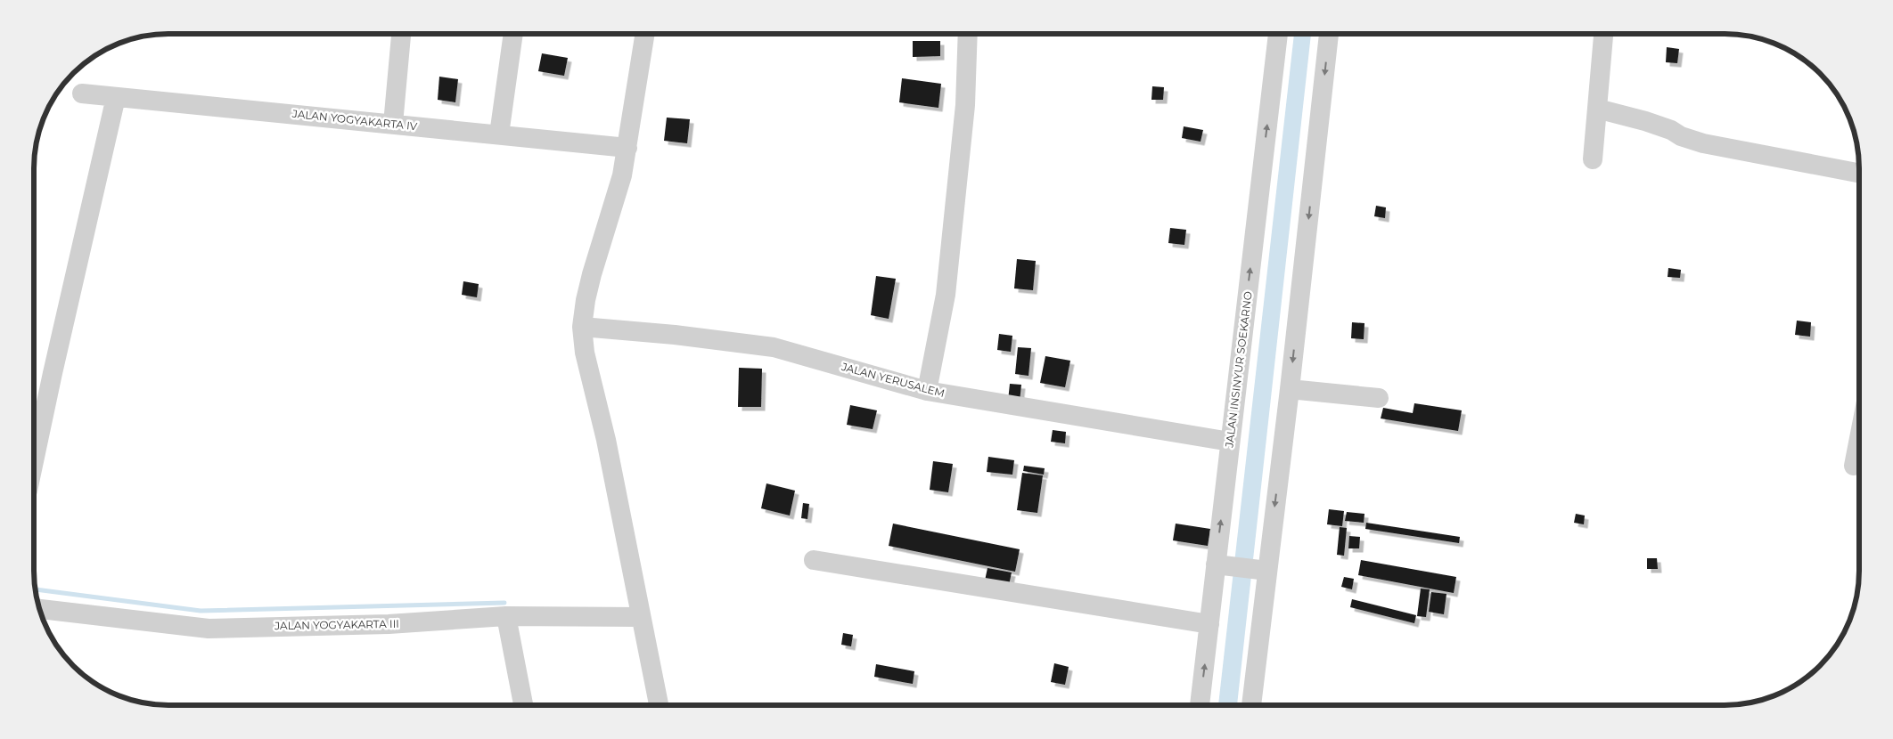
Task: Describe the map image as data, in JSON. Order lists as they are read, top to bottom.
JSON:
{
  "streets": {
    "street": [
      "JALAN YOGYAKARTA IV",
      "JALAN INSINYUR SOEKARNO",
      "JALAN YERUSALEM",
      "JALAN YOGYAKARTA III"
    ]
  },
  "crossings": [
    ["JALAN INSINYUR SOEKARNO", "JALAN YERUSALEM"]
  ]
}
